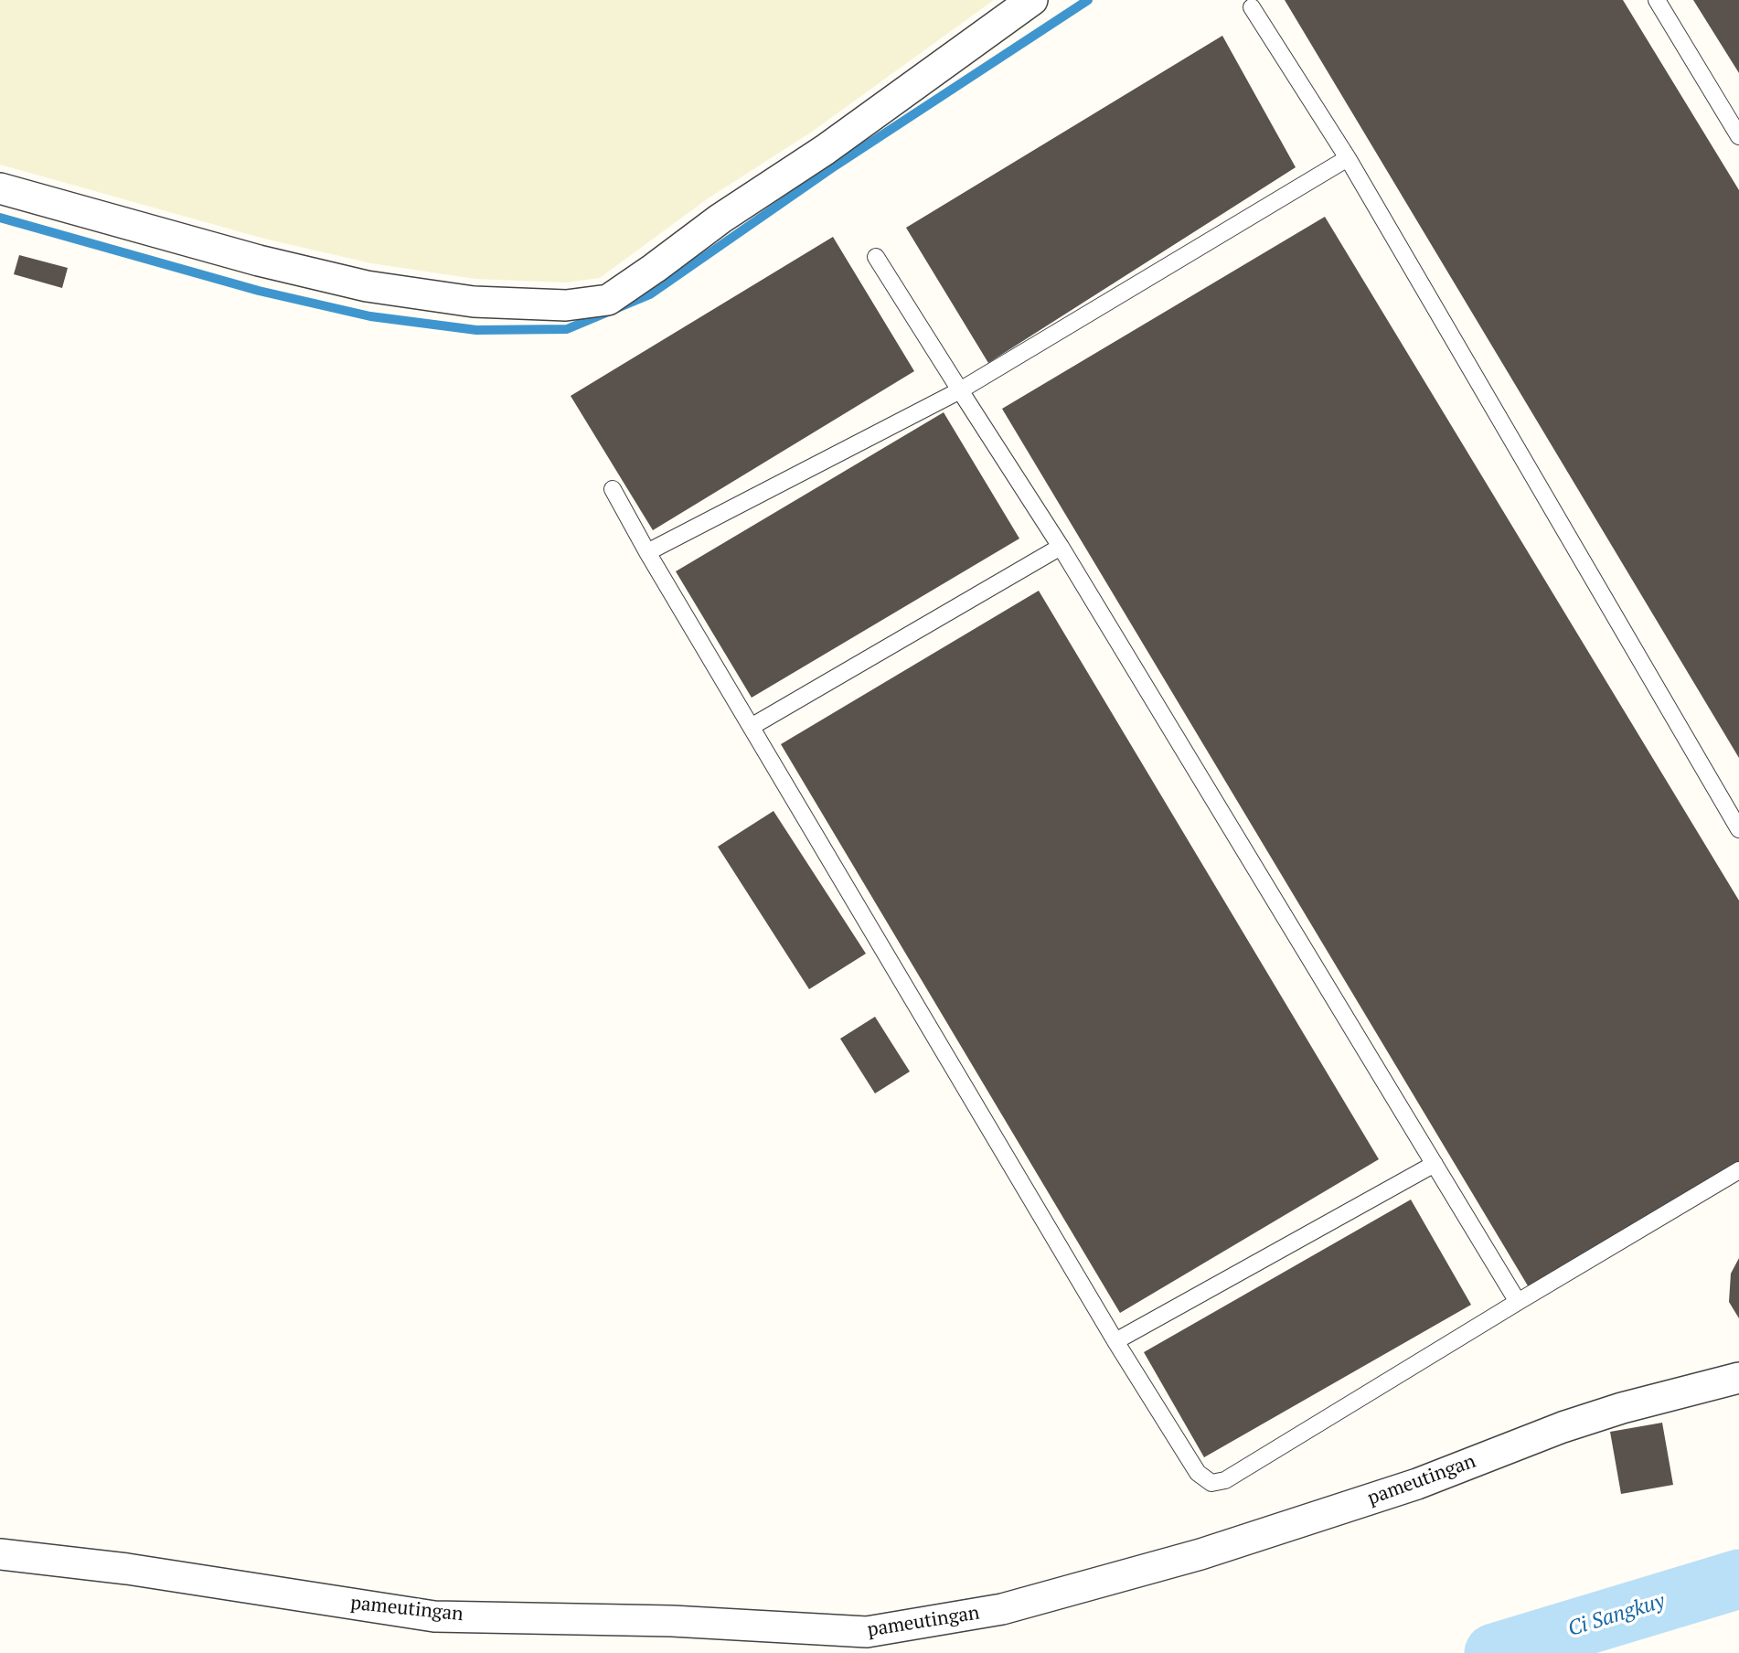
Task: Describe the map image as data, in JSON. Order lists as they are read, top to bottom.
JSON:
{
  "streets": {
    "street": ["pameutingan"]
  },
  "water": ["Ci Sangkuy"]
}
